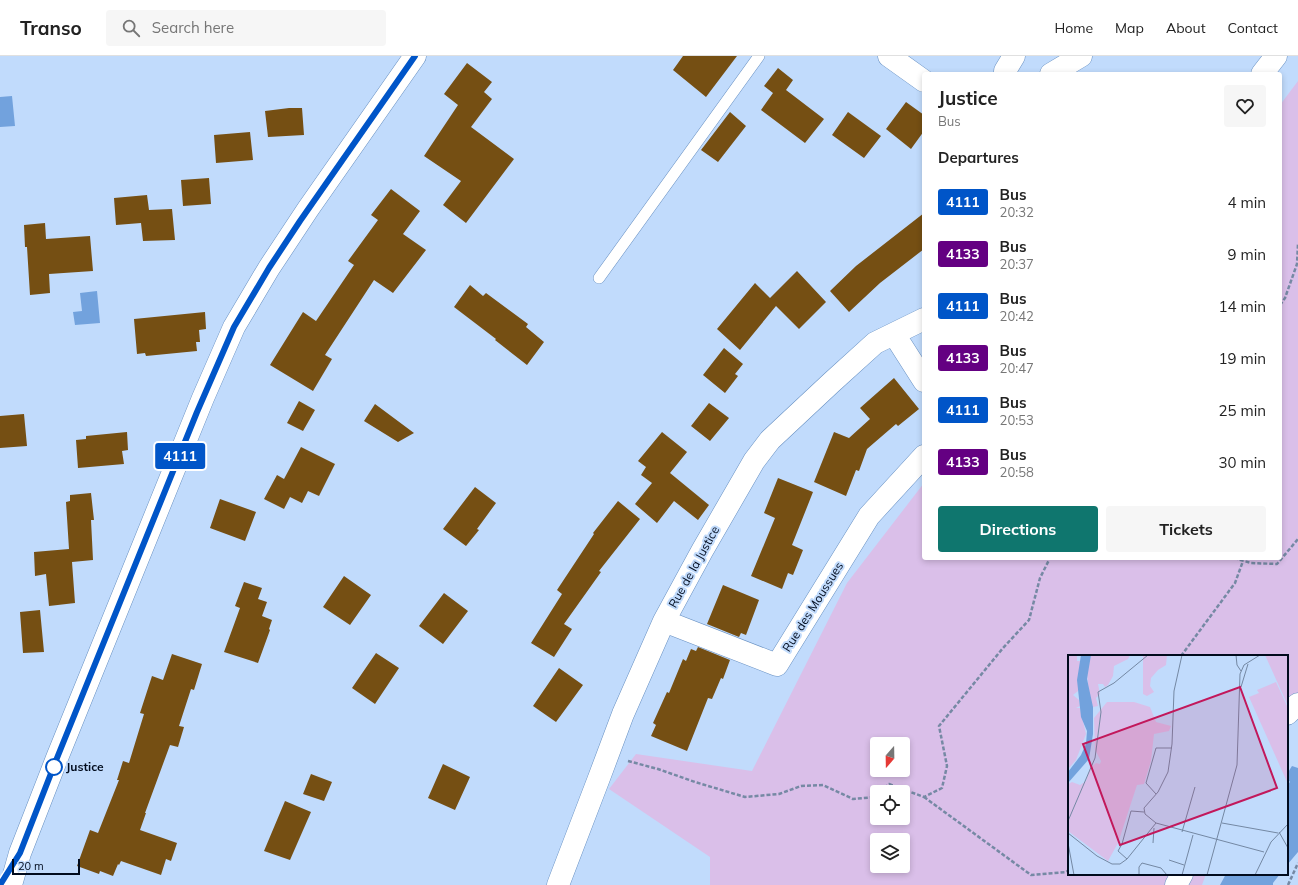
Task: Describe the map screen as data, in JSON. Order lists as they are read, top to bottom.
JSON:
{
  "streets": {
    "street": ["Rue de la Justice", "Rue des Moussues"]
  },
  "crossings": [
    ["Rue de la Justice", "Rue des Moussues"]
  ],
  "places": ["Justice"],
  "lines": ["bus line 4111"],
  "scale_bar": "20 m",
  "north": "bottom",
  "page": {
    "header": "Transo",
    "search": "Search here",
    "nav": [
      "Home",
      "Map",
      "About",
      "Contact"
    ],
    "on_map": "4111",
    "heading": [
      ["Justice", "Bus"],
      "Departures"
    ],
    "list": [
      {
        "mark": "4111",
        "name": "Bus",
        "note": "20:32",
        "value": "4 min"
      },
      {
        "mark": "4133",
        "name": "Bus",
        "note": "20:37",
        "value": "9 min"
      },
      {
        "mark": "4111",
        "name": "Bus",
        "note": "20:42",
        "value": "14 min"
      },
      {
        "mark": "4133",
        "name": "Bus",
        "note": "20:47",
        "value": "19 min"
      },
      {
        "mark": "4111",
        "name": "Bus",
        "note": "20:53",
        "value": "25 min"
      },
      {
        "mark": "4133",
        "name": "Bus",
        "note": "20:58",
        "value": "30 min"
      }
    ],
    "buttons": ["Directions", "Tickets"],
    "scale": "20 m"
  }
}
